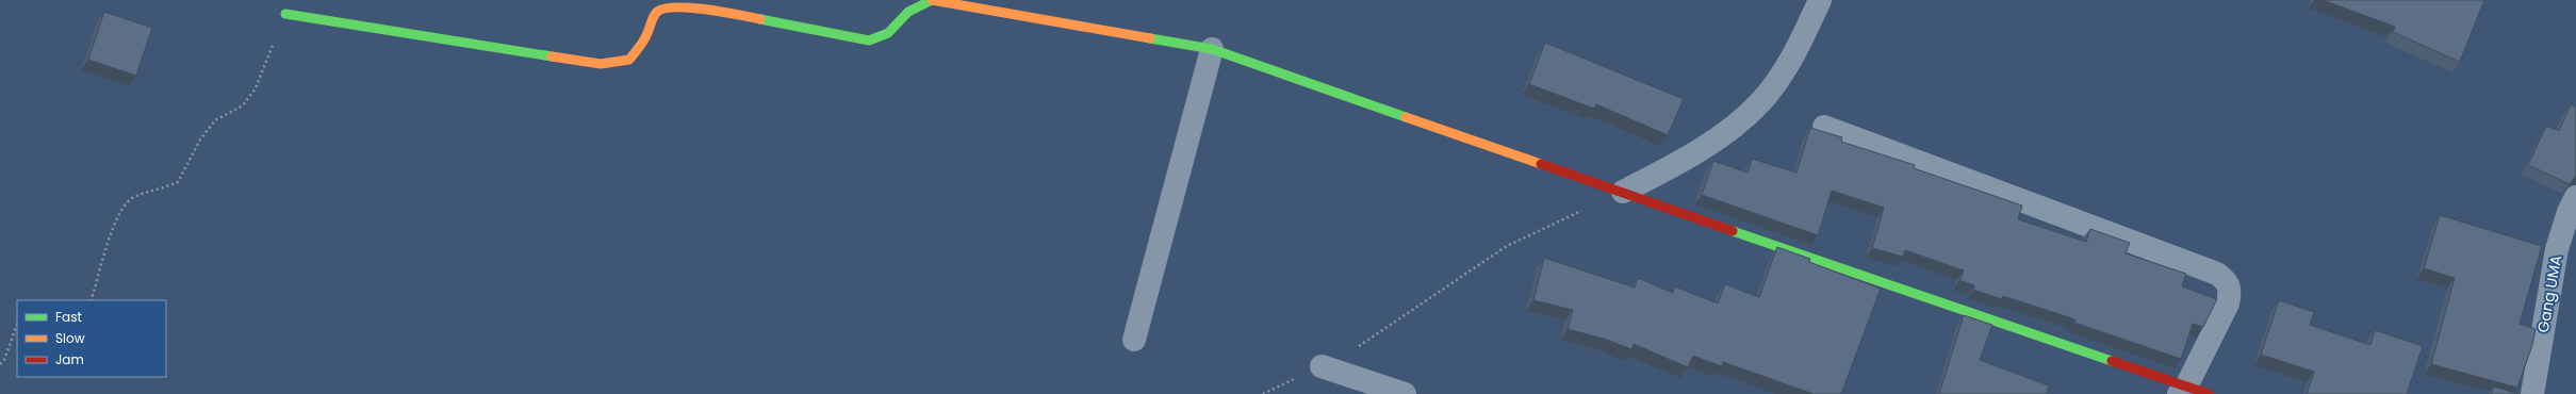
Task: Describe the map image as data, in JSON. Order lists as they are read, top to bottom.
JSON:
{
  "streets": {
    "street": ["Gang UMA"]
  },
  "legend": ["Fast", "Slow", "Jam"]
}
